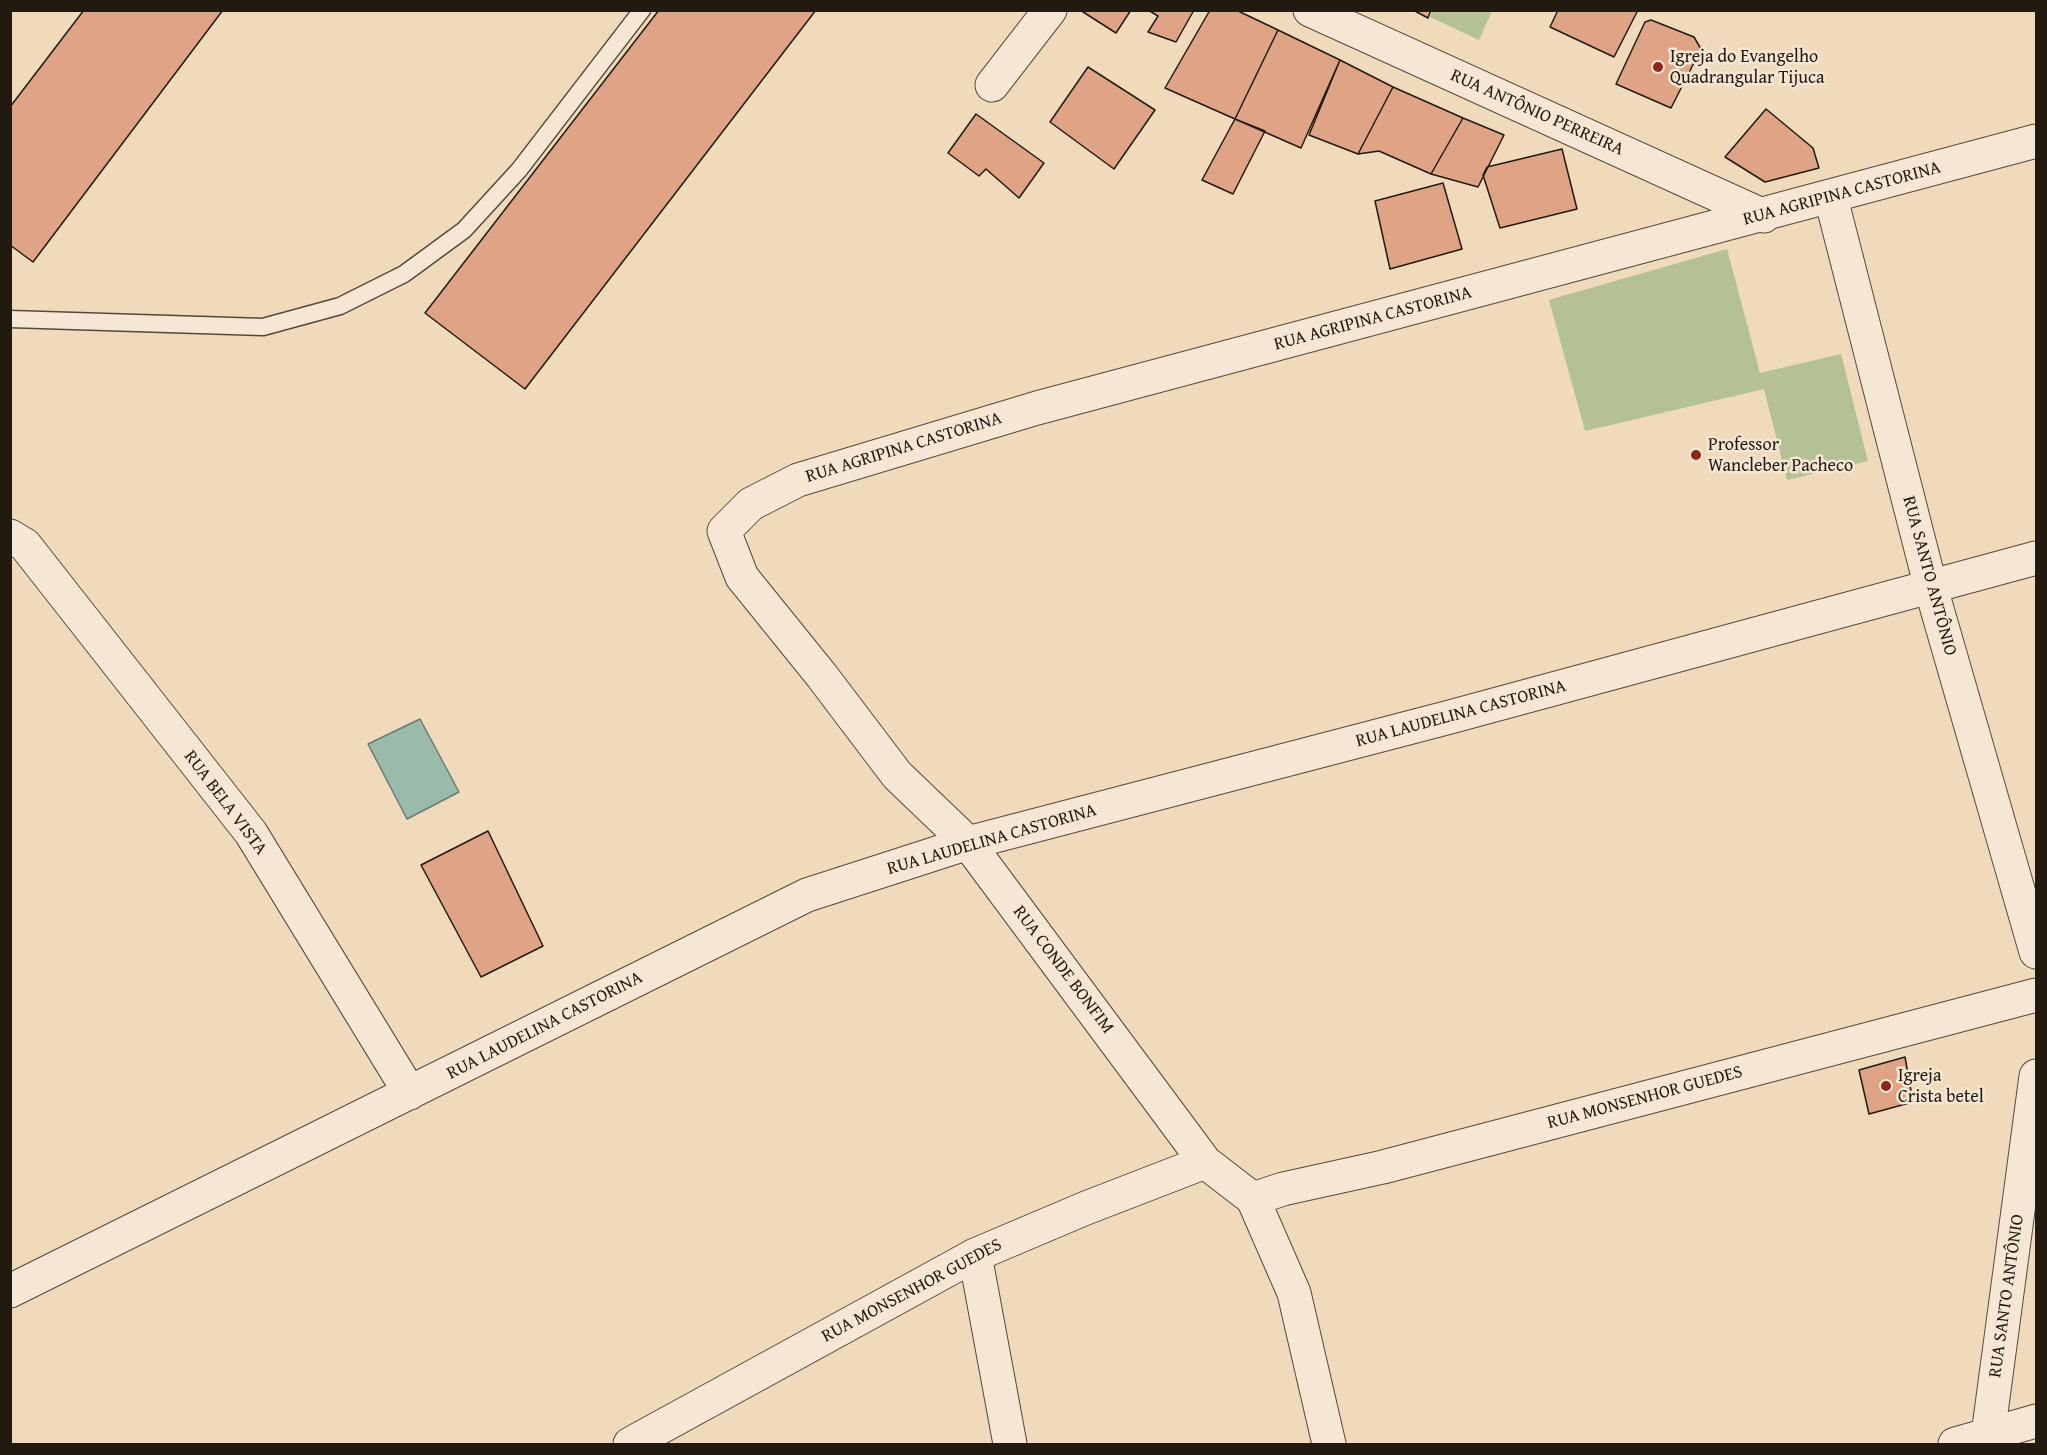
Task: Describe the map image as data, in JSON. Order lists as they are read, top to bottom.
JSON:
{
  "streets": {
    "street": [
      "RUA ANTÔNIO PERREIRA",
      "RUA AGRIPINA CASTORINA",
      "RUA SANTO ANTÔNIO",
      "RUA LAUDELINA CASTORINA",
      "RUA BELA VISTA",
      "RUA CONDE BONFIM",
      "RUA MONSENHOR GUEDES"
    ]
  },
  "crossings": [
    ["RUA ANTÔNIO PERREIRA", "RUA AGRIPINA CASTORINA"],
    ["RUA AGRIPINA CASTORINA", "RUA SANTO ANTÔNIO"],
    ["RUA AGRIPINA CASTORINA", "RUA CONDE BONFIM"],
    ["RUA SANTO ANTÔNIO", "RUA LAUDELINA CASTORINA"],
    ["RUA LAUDELINA CASTORINA", "RUA BELA VISTA"],
    ["RUA LAUDELINA CASTORINA", "RUA CONDE BONFIM"],
    ["RUA CONDE BONFIM", "RUA MONSENHOR GUEDES"]
  ],
  "places": ["Igreja do Evangelho Quadrangular Tijuca", "Professor Wancleber Pacheco", "Igreja Crista betel"]
}
